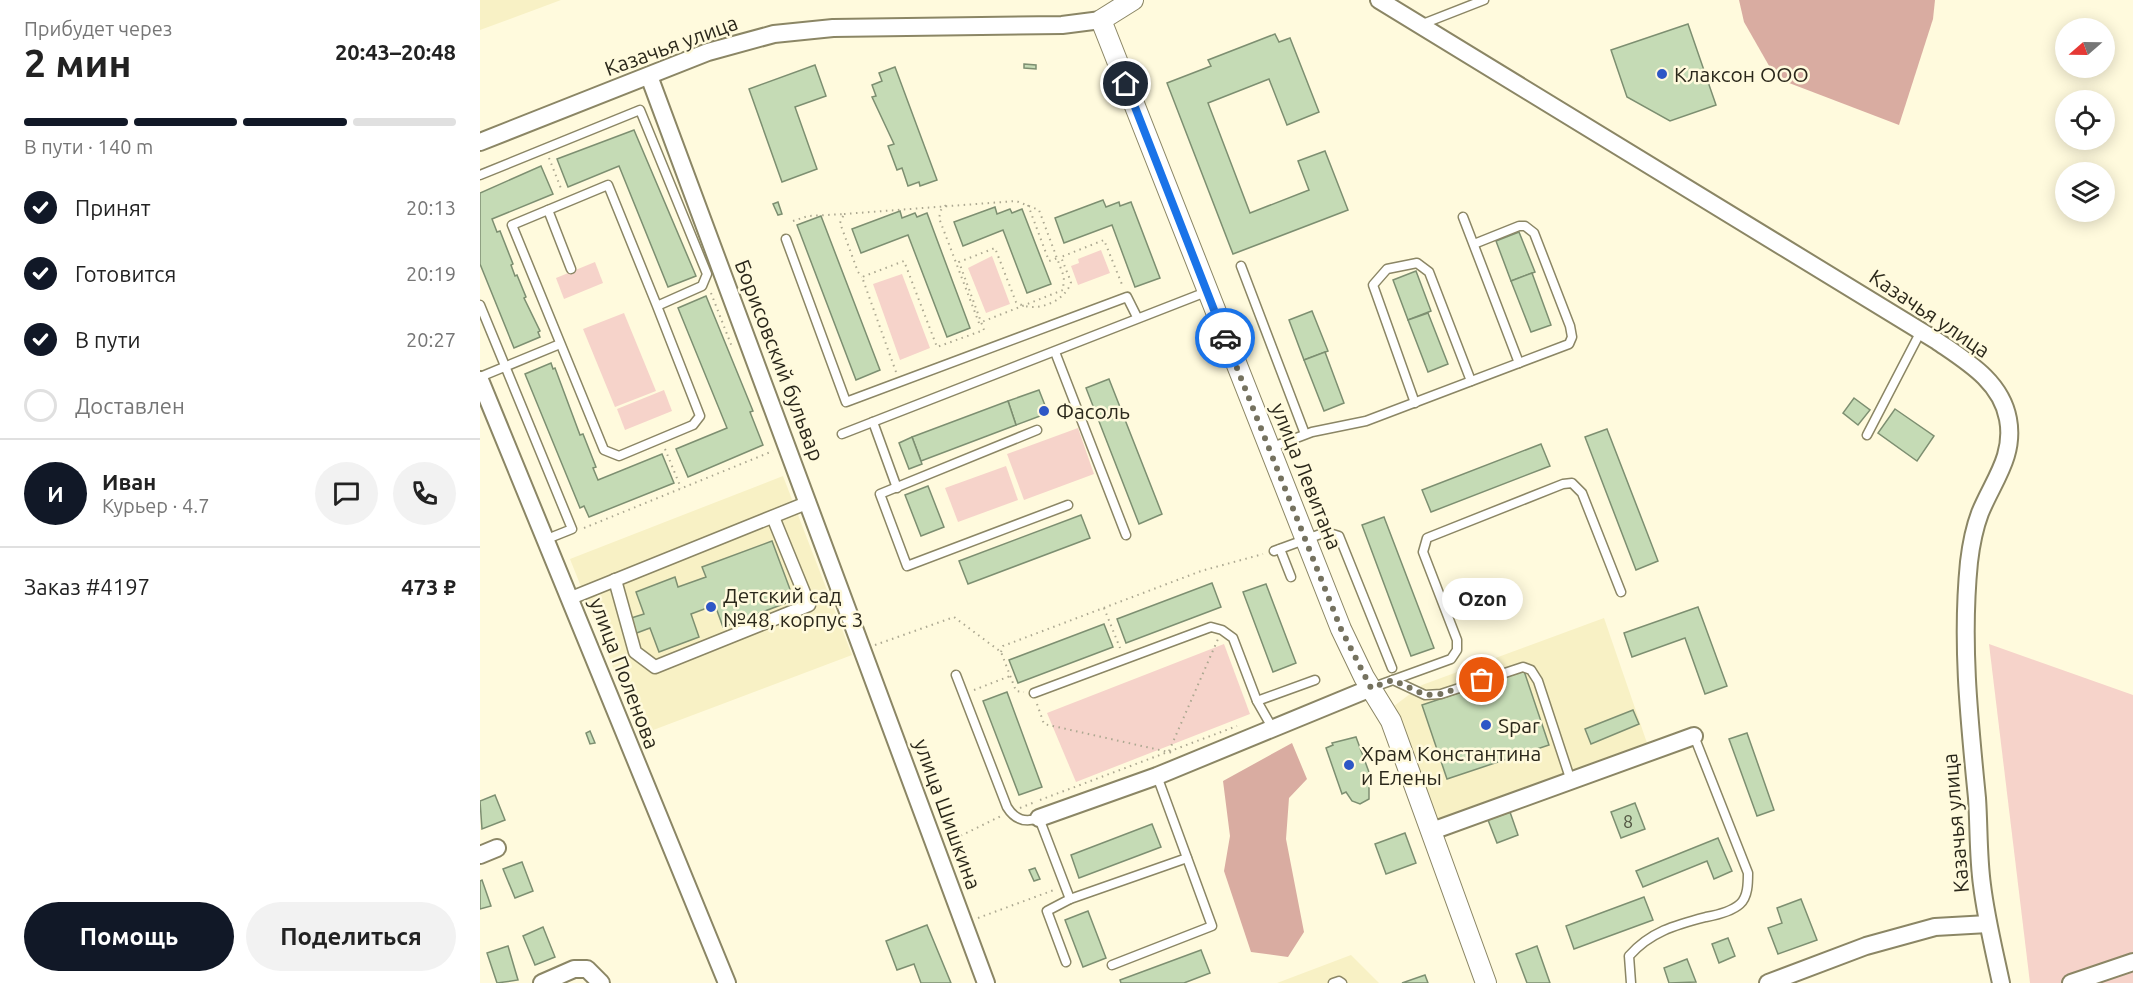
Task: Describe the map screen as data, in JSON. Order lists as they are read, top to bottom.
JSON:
{
  "streets": {
    "street": [
      "Казачья улица",
      "Борисовский бульвар",
      "улица Левитана",
      "улица Поленова",
      "улица Шишкина"
    ]
  },
  "crossings": [
    ["Казачья улица", "Борисовский бульвар"],
    ["Казачья улица", "улица Левитана"],
    ["Борисовский бульвар", "улица Шишкина"]
  ],
  "places": [
    "Клаксон ООО",
    "Фасоль",
    "Детский сад №48, корпус 3",
    "Ozon",
    "Spar",
    "Храм Константина и Елены"
  ],
  "house_numbers": ["8"],
  "north": "left",
  "page": {
    "heading": ["2 мин", "Прибудет через", "20:43–20:48"],
    "panel": [
      "Иван",
      "Курьер · 4.7",
      "Заказ #4197",
      "473 ₽"
    ],
    "bar": "В пути · 140 m",
    "list": [
      ["Принят", "20:13"],
      ["Готовится", "20:19"],
      ["В пути", "20:27"],
      "Доставлен"
    ],
    "round": "И",
    "bubble": "Ozon",
    "buttons": ["Помощь", "Поделиться"]
  }
}
